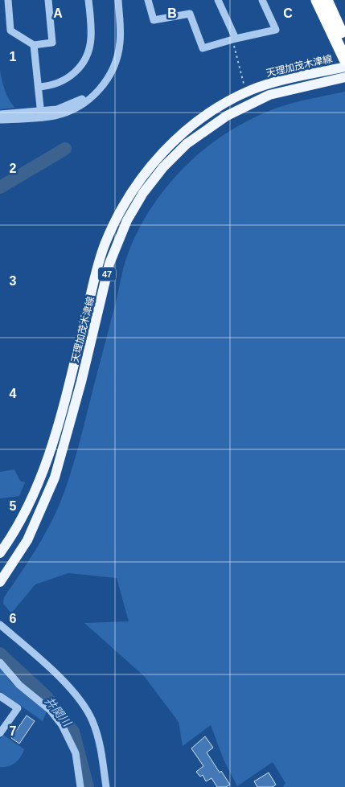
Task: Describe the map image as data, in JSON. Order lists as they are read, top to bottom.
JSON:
{
  "streets": {
    "main road": ["天理加茂木津線", "47"]
  },
  "water": ["井関川"],
  "grid": {
    "columns": ["A", "B", "C"],
    "rows": [
      "1",
      "2",
      "3",
      "4",
      "5",
      "6",
      "7"
    ]
  }
}
